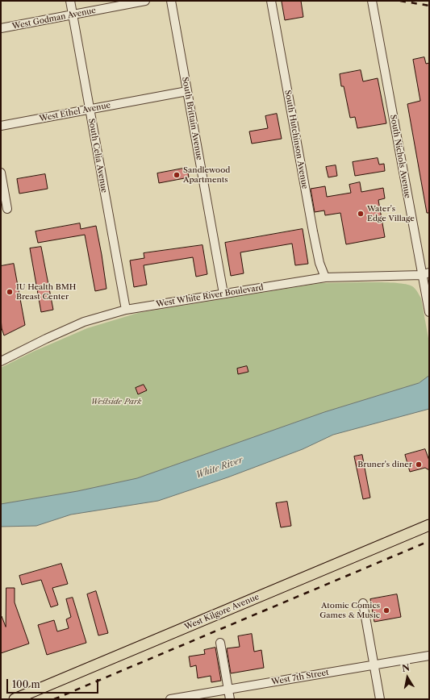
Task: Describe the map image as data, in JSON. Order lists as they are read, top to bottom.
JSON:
{
  "streets": {
    "main road": ["West Kilgore Avenue"],
    "street": [
      "West Godman Avenue",
      "West Ethel Avenue",
      "South Brittain Avenue",
      "South Hutchinson Avenue",
      "South Celia Avenue",
      "South Nichols Avenue",
      "West White River Boulevard",
      "West 7th Street"
    ]
  },
  "crossings": [
    ["West Godman Avenue", "South Celia Avenue"],
    ["West Ethel Avenue", "South Brittain Avenue"],
    ["West Ethel Avenue", "South Celia Avenue"],
    ["South Brittain Avenue", "West White River Boulevard"],
    ["South Hutchinson Avenue", "West White River Boulevard"],
    ["South Celia Avenue", "West White River Boulevard"],
    ["South Nichols Avenue", "West White River Boulevard"]
  ],
  "water": ["White River"],
  "parks": ["Westside Park"],
  "places": [
    "Sandlewood Apartments",
    "Water's Edge Village",
    "IU Health BMH Breast Center",
    "Bruner's diner",
    "Atomic Comics Games & Music"
  ],
  "scale_bar": "100 m",
  "north": "top"
}
